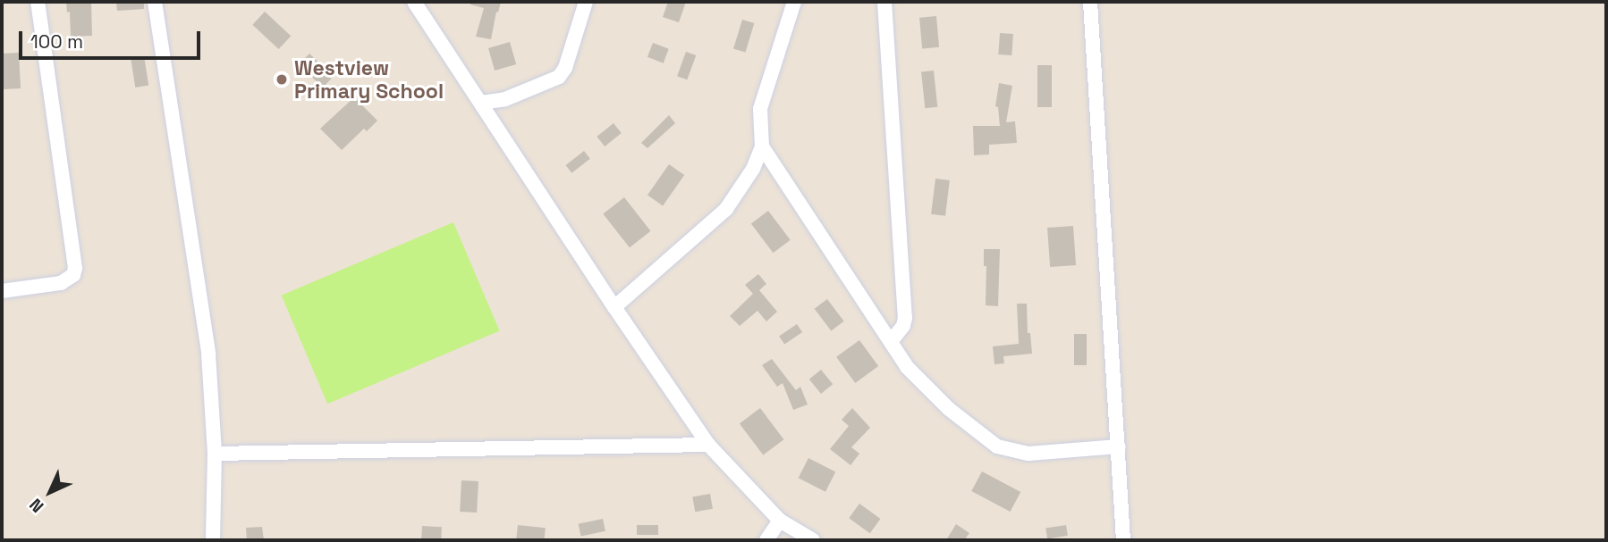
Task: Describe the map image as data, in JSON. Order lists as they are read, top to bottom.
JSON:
{
  "places": ["Westview Primary School"],
  "scale_bar": "100 m",
  "north": "bottom left"
}
